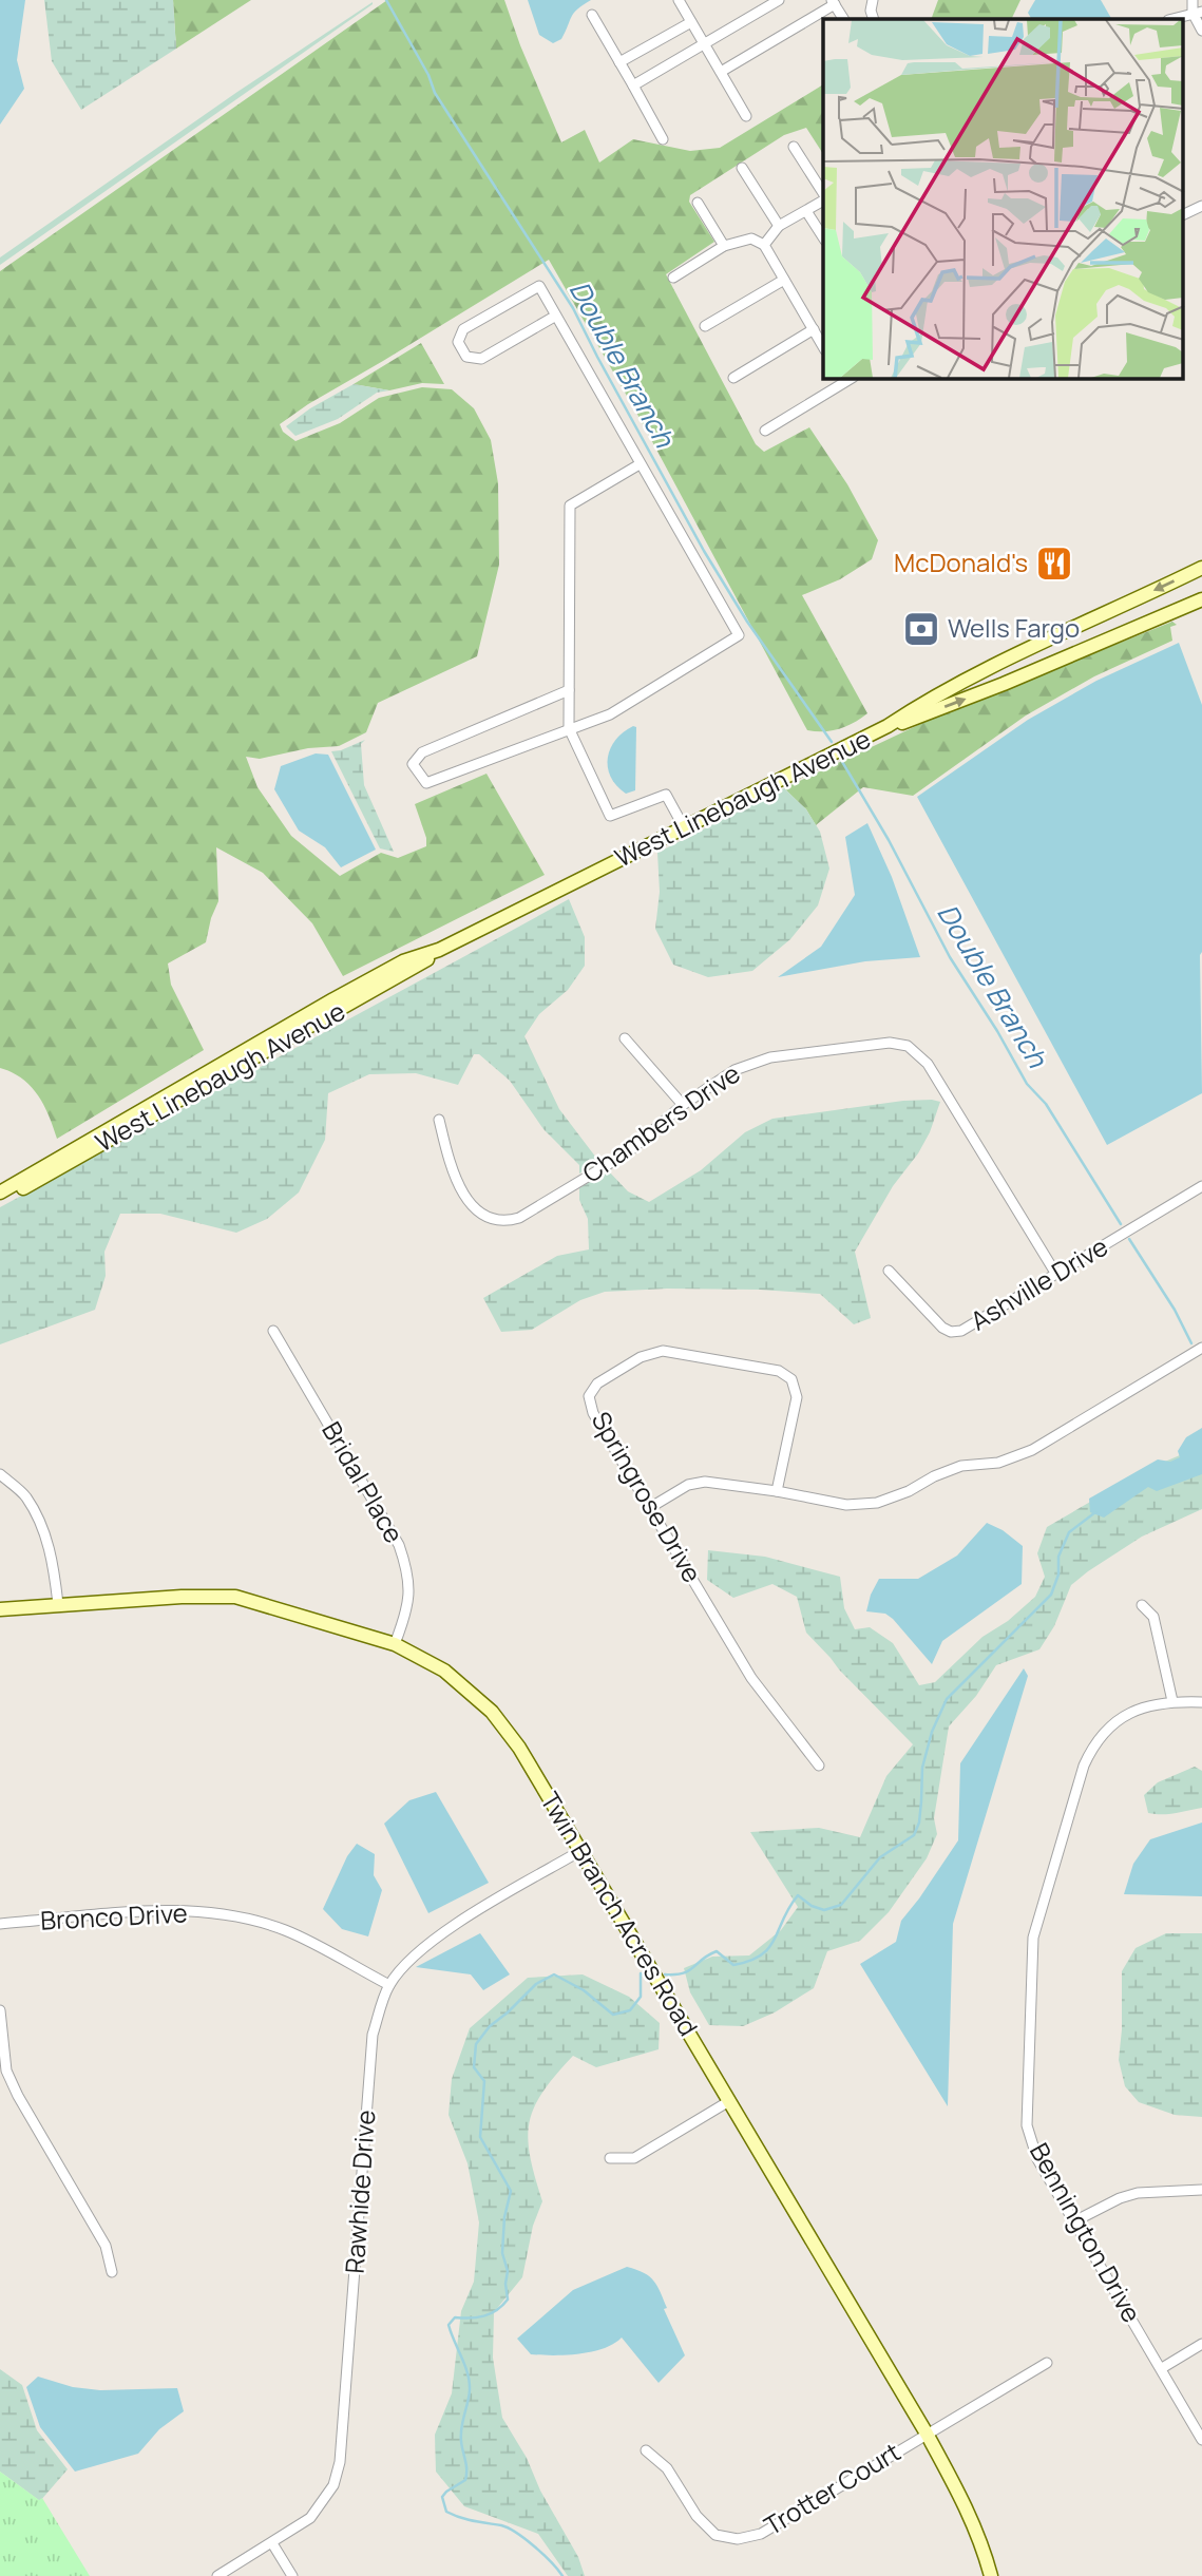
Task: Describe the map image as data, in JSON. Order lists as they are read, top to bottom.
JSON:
{
  "streets": {
    "main road": ["West Linebaugh Avenue", "Twin Branch Acres Road"],
    "street": [
      "Chambers Drive",
      "Ashville Drive",
      "Bridal Place",
      "Springrose Drive",
      "Bronco Drive",
      "Rawhide Drive",
      "Bennington Drive",
      "Trotter Court"
    ]
  },
  "crossings": [
    ["Chambers Drive", "Ashville Drive"],
    ["Bridal Place", "Twin Branch Acres Road"],
    ["Twin Branch Acres Road", "Rawhide Drive"],
    ["Twin Branch Acres Road", "Trotter Court"],
    ["Bronco Drive", "Rawhide Drive"]
  ],
  "water": ["Double Branch"],
  "places": {
    "restaurant": ["McDonald's"],
    "bank": ["Wells Fargo"]
  }
}
